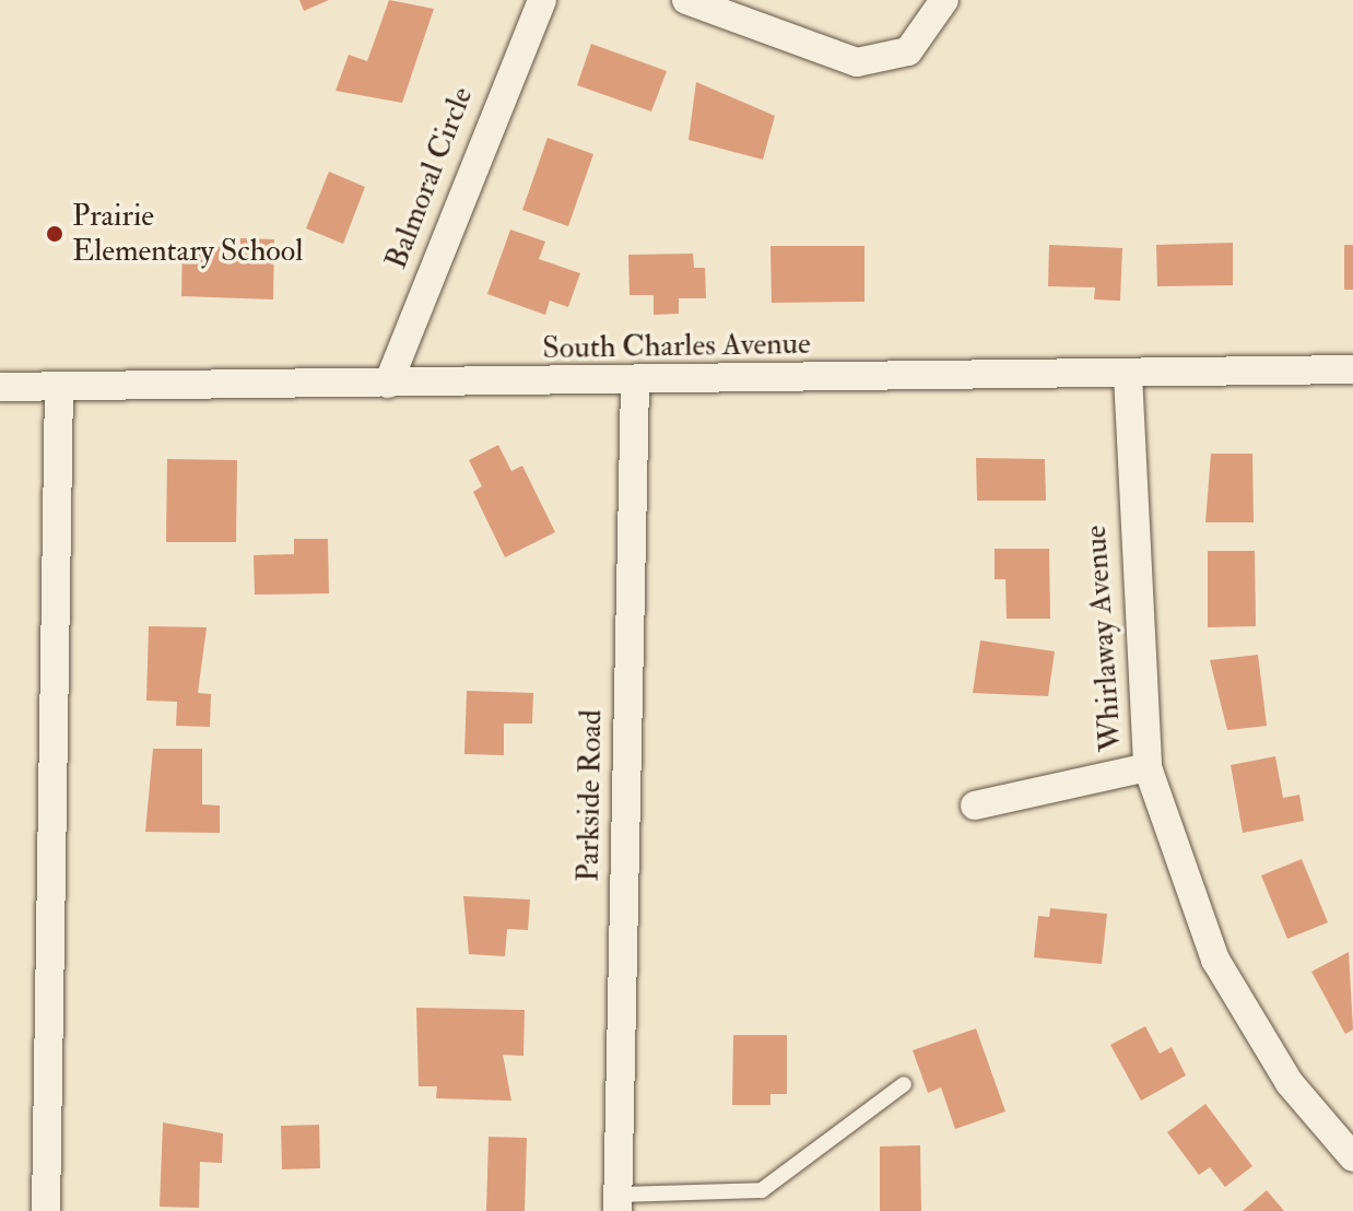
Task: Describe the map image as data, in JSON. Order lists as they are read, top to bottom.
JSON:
{
  "streets": {
    "street": [
      "Balmoral Circle",
      "South Charles Avenue",
      "Whirlaway Avenue",
      "Parkside Road"
    ]
  },
  "crossings": [
    ["Balmoral Circle", "South Charles Avenue"],
    ["South Charles Avenue", "Whirlaway Avenue"],
    ["South Charles Avenue", "Parkside Road"]
  ],
  "places": ["Prairie Elementary School"]
}
